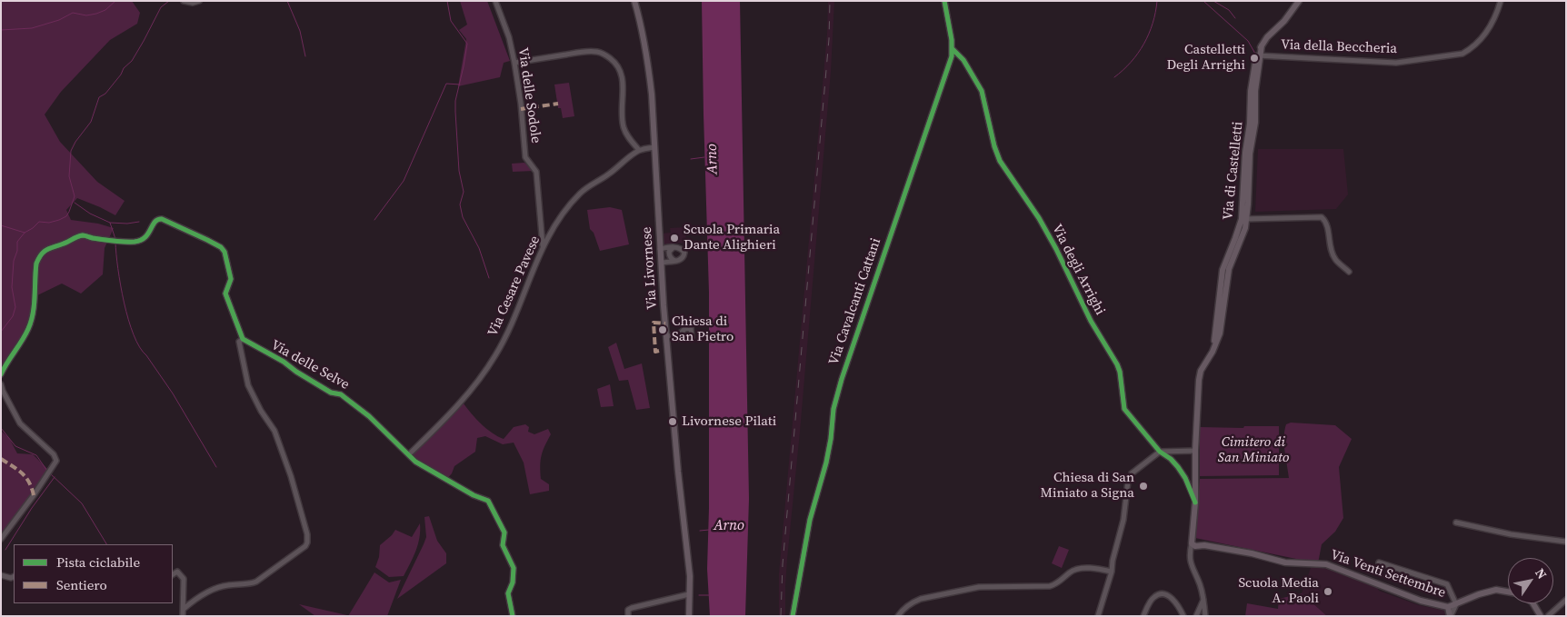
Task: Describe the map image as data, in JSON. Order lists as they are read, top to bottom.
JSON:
{
  "streets": {
    "main road": ["Via di Castelletti", "Via Livornese", "Via Venti Settembre"],
    "street": [
      "Via della Beccheria",
      "Via delle Sodole",
      "Via degli Arrighi",
      "Via Cesare Pavese",
      "Via Cavalcanti Cattani",
      "Via delle Selve"
    ]
  },
  "crossings": [
    ["Via della Beccheria", "Via di Castelletti"],
    ["Via delle Sodole", "Via Cesare Pavese"],
    ["Via di Castelletti", "Via degli Arrighi"],
    ["Via di Castelletti", "Via Venti Settembre"],
    ["Via Livornese", "Via Cesare Pavese"],
    ["Via degli Arrighi", "Via Cavalcanti Cattani"],
    ["Via Cesare Pavese", "Via delle Selve"]
  ],
  "water": ["Arno"],
  "parks": ["Cimitero di San Miniato"],
  "places": [
    "Castelletti Degli Arrighi",
    "Scuola Primaria Dante Alighieri",
    "Chiesa di San Pietro",
    "Livornese Pilati",
    "Chiesa di San Miniato a Signa",
    "Scuola Media A. Paoli"
  ],
  "legend": ["Pista ciclabile", "Sentiero"],
  "north": "top right"
}
